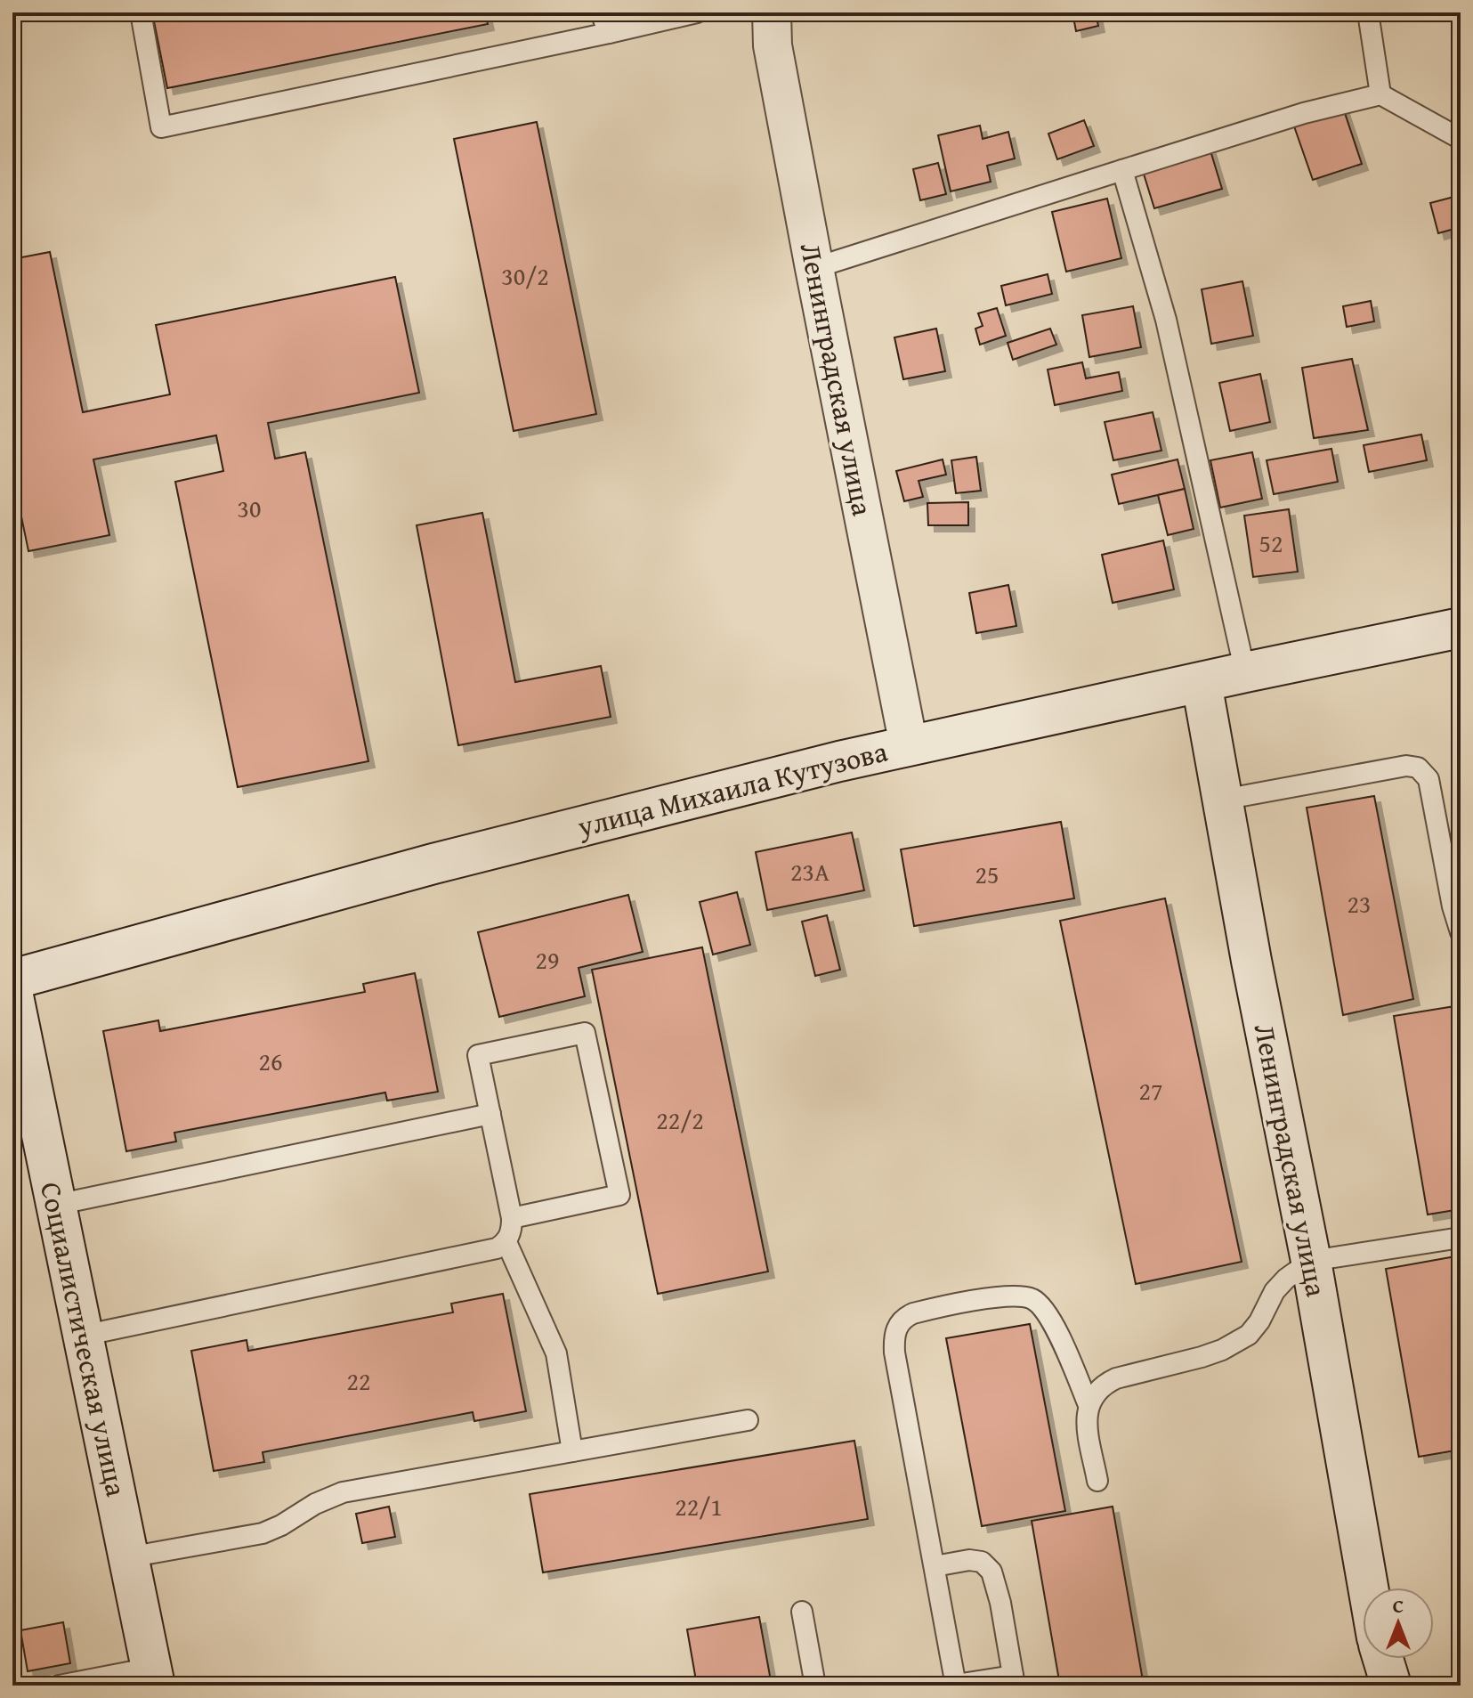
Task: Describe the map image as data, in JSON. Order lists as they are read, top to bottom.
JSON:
{
  "streets": {
    "street": ["Ленинградская улица", "улица Михаила Кутузова", "Социалистическая улица"]
  },
  "crossings": [
    ["Ленинградская улица", "улица Михаила Кутузова"]
  ],
  "house_numbers": [
    "30/2",
    "30",
    "52",
    "23А",
    "25",
    "23",
    "29",
    "26",
    "27",
    "22/2",
    "22",
    "22/1"
  ],
  "north": "top"
}
